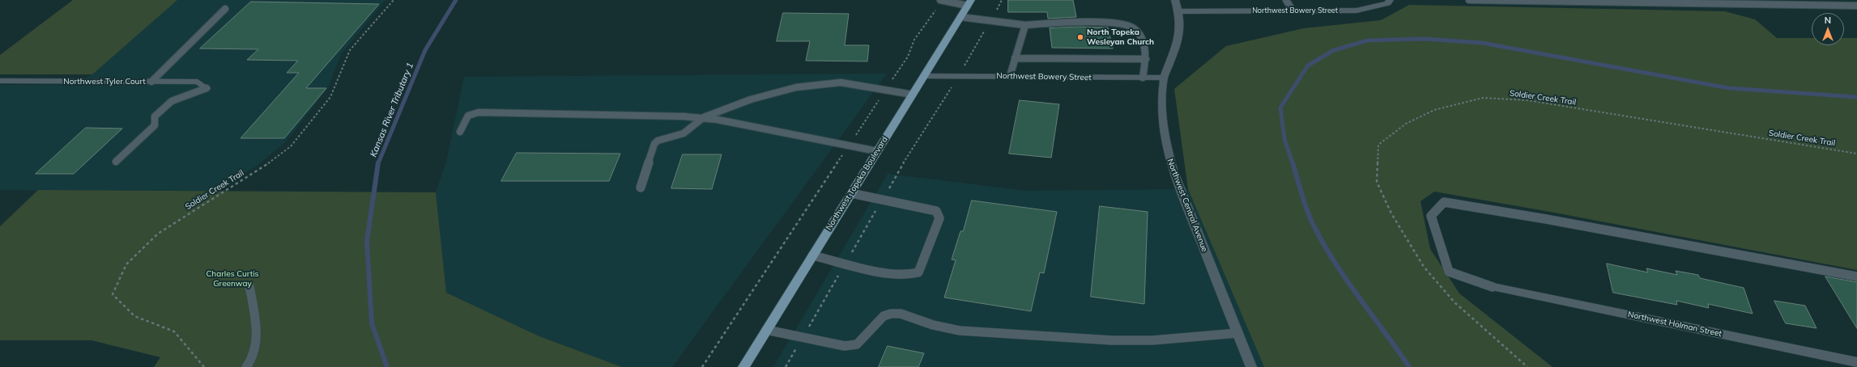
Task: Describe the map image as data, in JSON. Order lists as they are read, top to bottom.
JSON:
{
  "streets": {
    "main road": ["Northwest Topeka Boulevard"],
    "street": [
      "Northwest Bowery Street",
      "Northwest Tyler Court",
      "Northwest Central Avenue",
      "Northwest Holman Street"
    ],
    "path": ["Soldier Creek Trail"]
  },
  "crossings": [
    ["Northwest Bowery Street", "Northwest Topeka Boulevard"],
    ["Northwest Bowery Street", "Northwest Central Avenue"]
  ],
  "water": ["Kansas River Tributary 1"],
  "parks": ["Charles Curtis Greenway"],
  "places": ["North Topeka Wesleyan Church"],
  "north": "top"
}
